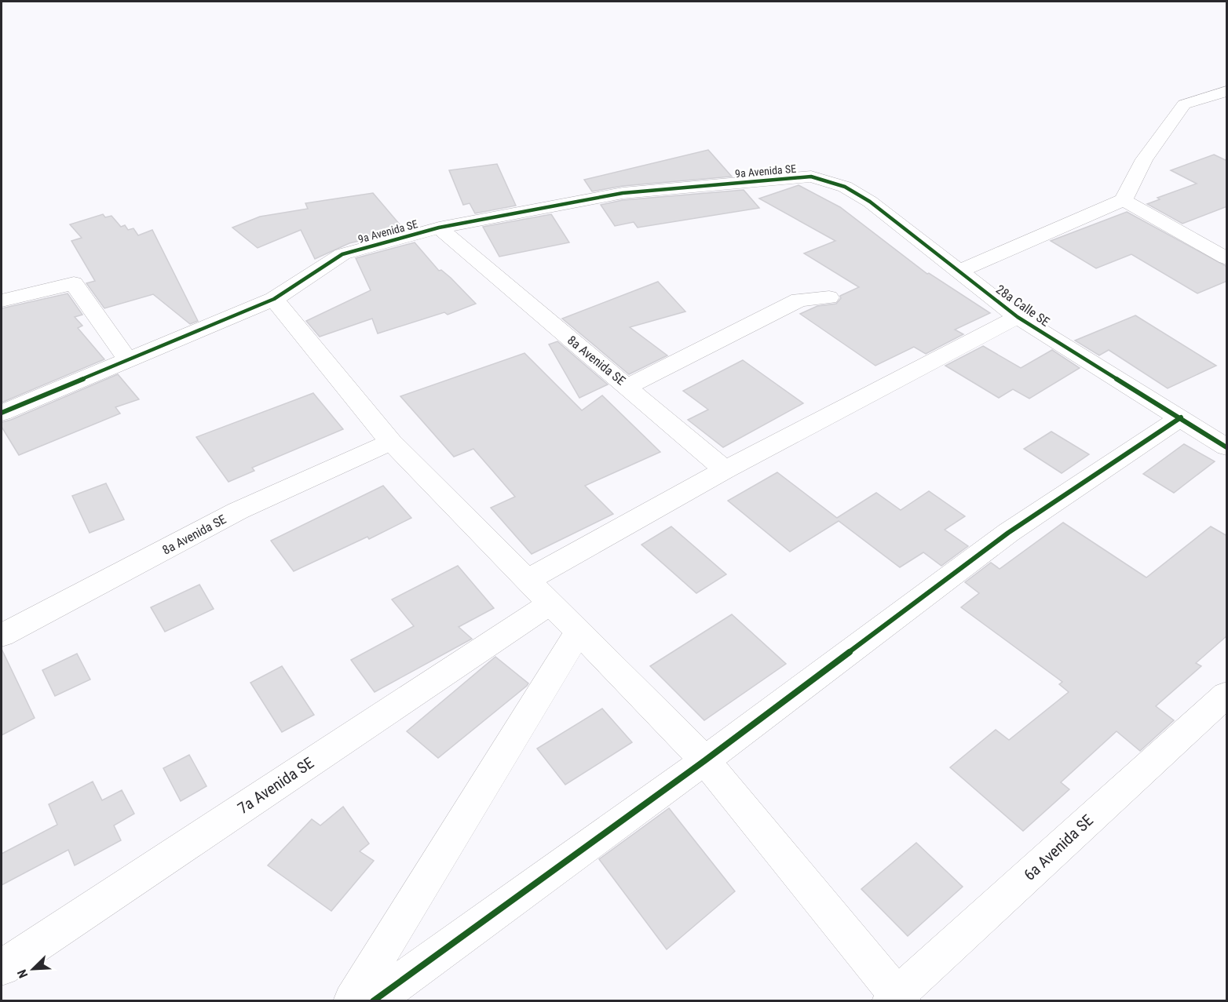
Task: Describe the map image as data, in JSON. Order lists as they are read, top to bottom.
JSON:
{
  "streets": {
    "street": [
      "9a Avenida SE",
      "28a Calle SE",
      "8a Avenida SE",
      "7a Avenida SE",
      "6a Avenida SE"
    ]
  },
  "crossings": [
    ["9a Avenida SE", "28a Calle SE"],
    ["9a Avenida SE", "8a Avenida SE"]
  ],
  "north": "bottom left"
}
